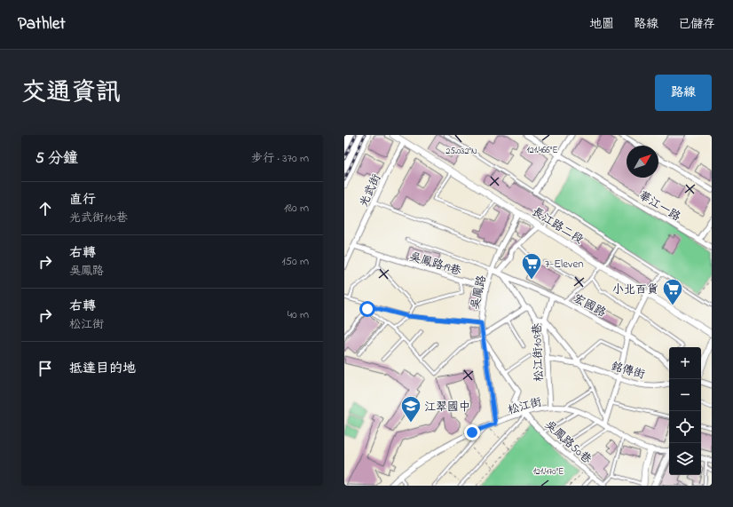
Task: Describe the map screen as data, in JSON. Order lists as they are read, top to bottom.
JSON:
{
  "streets": {
    "street": [
      "光武街",
      "華江一路",
      "長江路二段",
      "吳鳳路19巷",
      "吳鳳路",
      "宏國路",
      "松江街109巷",
      "銘傳街",
      "松江街",
      "吳鳳路50巷"
    ]
  },
  "crossings": [
    ["光武街", "長江路二段"],
    ["光武街", "吳鳳路19巷"],
    ["長江路二段", "吳鳳路"],
    ["吳鳳路19巷", "吳鳳路"],
    ["吳鳳路", "宏國路"],
    ["吳鳳路", "松江街"],
    ["吳鳳路", "吳鳳路50巷"],
    ["宏國路", "松江街109巷"],
    ["松江街109巷", "銘傳街"],
    ["松江街109巷", "松江街"],
    ["松江街", "吳鳳路50巷"]
  ],
  "places": {
    "supermarket": ["7-Eleven", "小北百貨"],
    "school or university": ["江翠國中"]
  },
  "north": "top right",
  "page": {
    "header": "Pathlet",
    "nav": ["地圖", "路線", "已儲存"],
    "title": "交通資訊",
    "buttons": "路線",
    "heading": ["5 分鐘", "步行 · 370 m"],
    "list": [
      ["直行", "光武街110巷", "180 m"],
      ["右轉", "吳鳳路", "150 m"],
      ["右轉", "松江街", "40 m"],
      "抵達目的地"
    ],
    "map_buttons": ["+", "−"]
  },
  "coordinates": ["121.466°E", "25.032°N", "121.470°E"]
}
